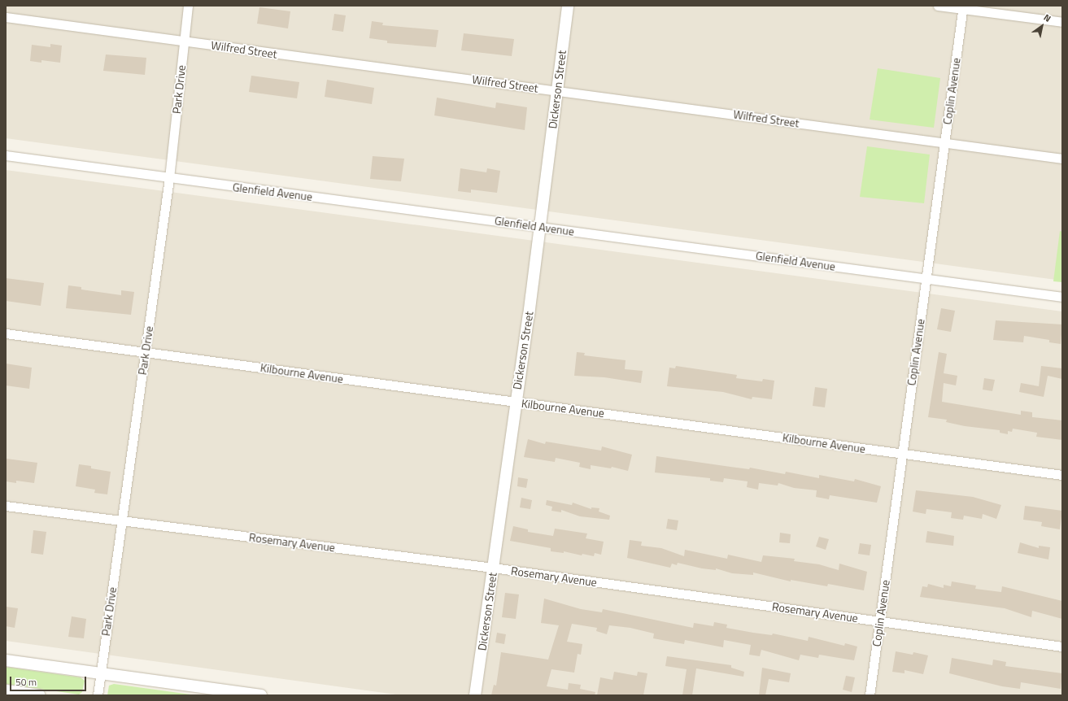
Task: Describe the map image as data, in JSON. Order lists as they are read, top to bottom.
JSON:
{
  "streets": {
    "street": [
      "Wilfred Street",
      "Park Drive",
      "Dickerson Street",
      "Coplin Avenue",
      "Glenfield Avenue",
      "Kilbourne Avenue",
      "Rosemary Avenue"
    ]
  },
  "crossings": [
    ["Wilfred Street", "Park Drive"],
    ["Wilfred Street", "Dickerson Street"],
    ["Wilfred Street", "Coplin Avenue"],
    ["Park Drive", "Glenfield Avenue"],
    ["Park Drive", "Kilbourne Avenue"],
    ["Park Drive", "Rosemary Avenue"],
    ["Dickerson Street", "Glenfield Avenue"],
    ["Dickerson Street", "Kilbourne Avenue"],
    ["Dickerson Street", "Rosemary Avenue"],
    ["Coplin Avenue", "Glenfield Avenue"],
    ["Coplin Avenue", "Kilbourne Avenue"],
    ["Coplin Avenue", "Rosemary Avenue"]
  ],
  "scale_bar": "50 m",
  "north": "top right"
}
